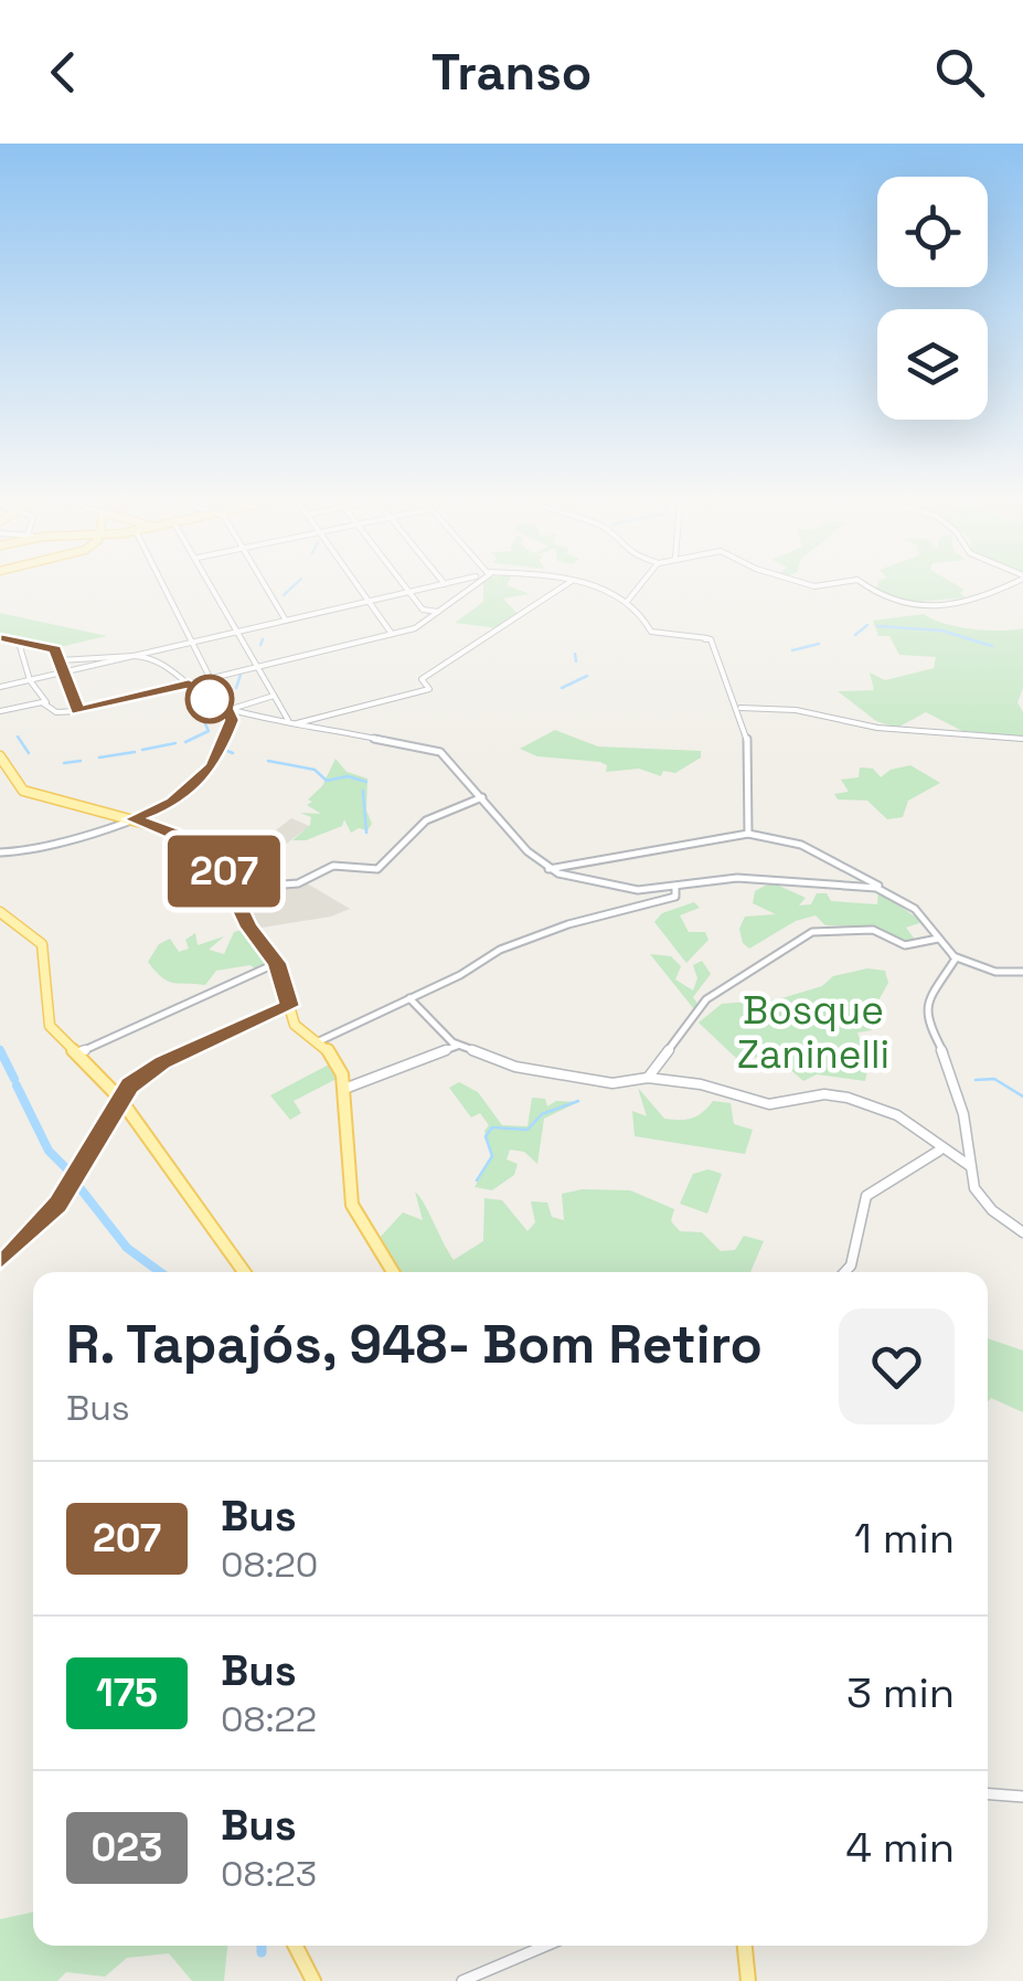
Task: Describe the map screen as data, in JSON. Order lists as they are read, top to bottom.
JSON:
{
  "parks": ["Bosque Zaninelli"],
  "lines": ["bus line 207"],
  "page": {
    "header": "Transo",
    "on_map": "207",
    "heading": ["R. Tapajós, 948- Bom Retiro", "Bus"],
    "list": [
      {
        "mark": "207",
        "name": "Bus",
        "note": "08:20",
        "value": "1 min"
      },
      {
        "mark": "175",
        "name": "Bus",
        "note": "08:22",
        "value": "3 min"
      },
      {
        "mark": "023",
        "name": "Bus",
        "note": "08:23",
        "value": "4 min"
      }
    ]
  }
}
